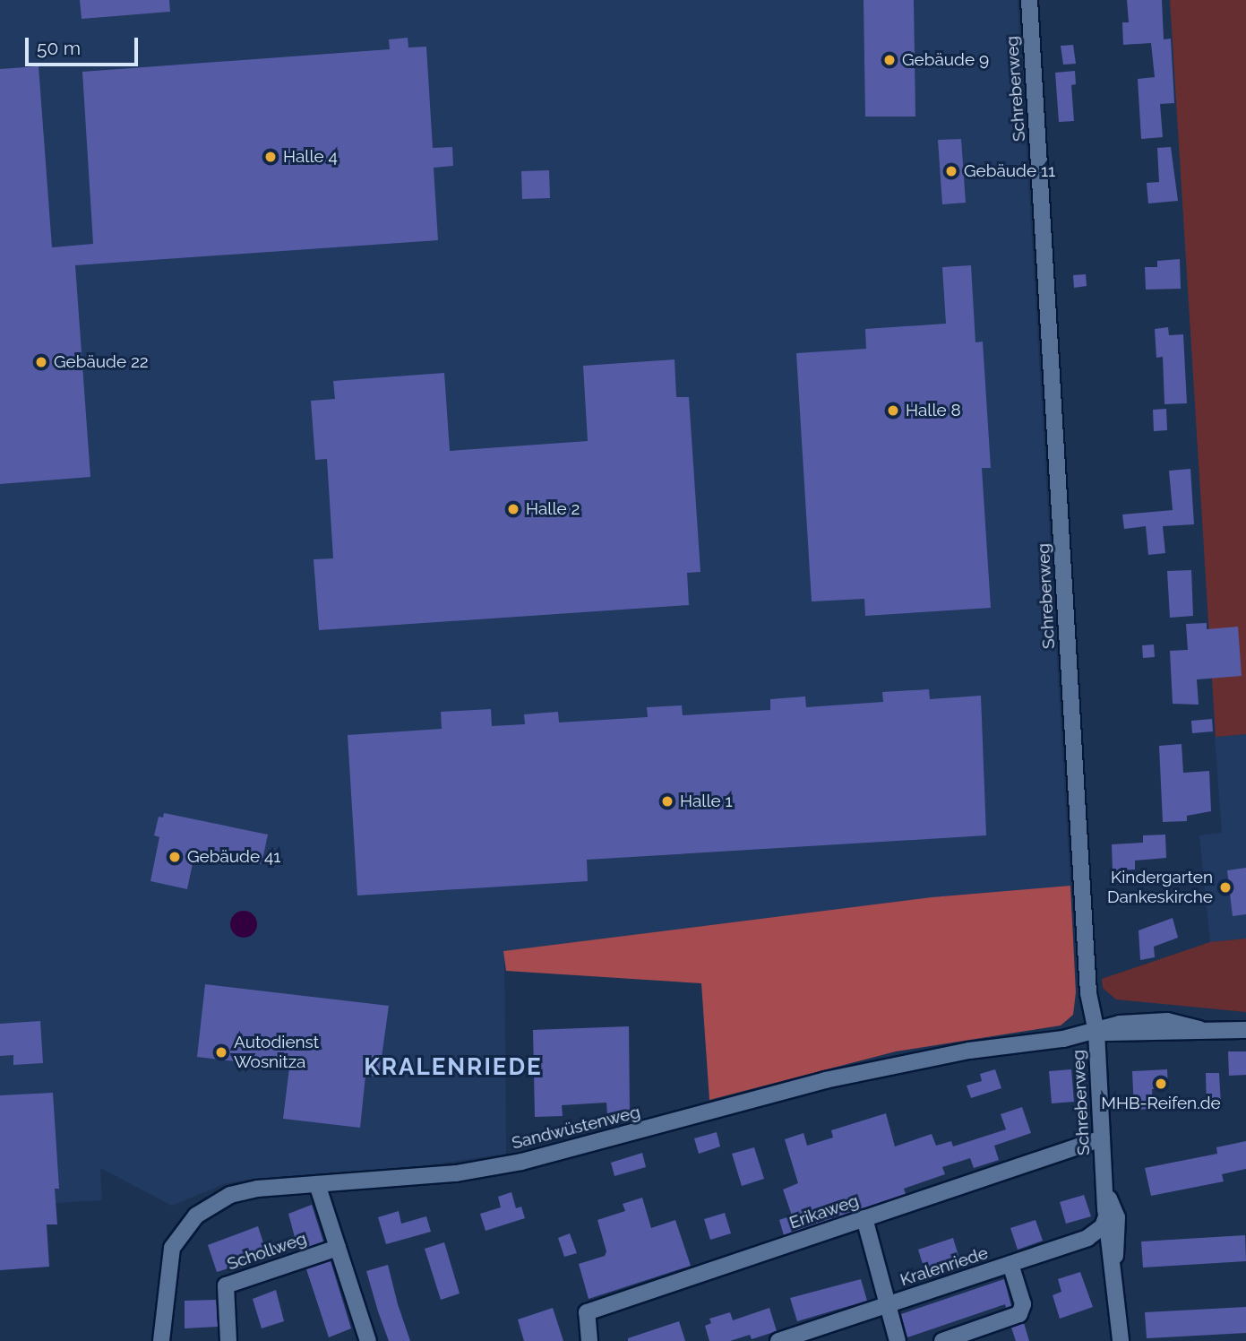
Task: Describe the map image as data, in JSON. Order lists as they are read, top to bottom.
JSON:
{
  "streets": {
    "street": [
      "Schreberweg",
      "Sandwüstenweg",
      "Erikaweg",
      "Schollweg",
      "Kralenriede"
    ]
  },
  "crossings": [
    ["Schreberweg", "Sandwüstenweg"],
    ["Schreberweg", "Erikaweg"],
    ["Schreberweg", "Kralenriede"]
  ],
  "districts": ["KRALENRIEDE"],
  "places": [
    "Gebäude 9",
    "Halle 4",
    "Gebäude 11",
    "Gebäude 22",
    "Halle 8",
    "Halle 2",
    "Halle 1",
    "Gebäude 41",
    "Kindergarten Dankeskirche",
    "Autodienst Wosnitza",
    "MHB-Reifen.de"
  ],
  "scale_bar": "50 m"
}
